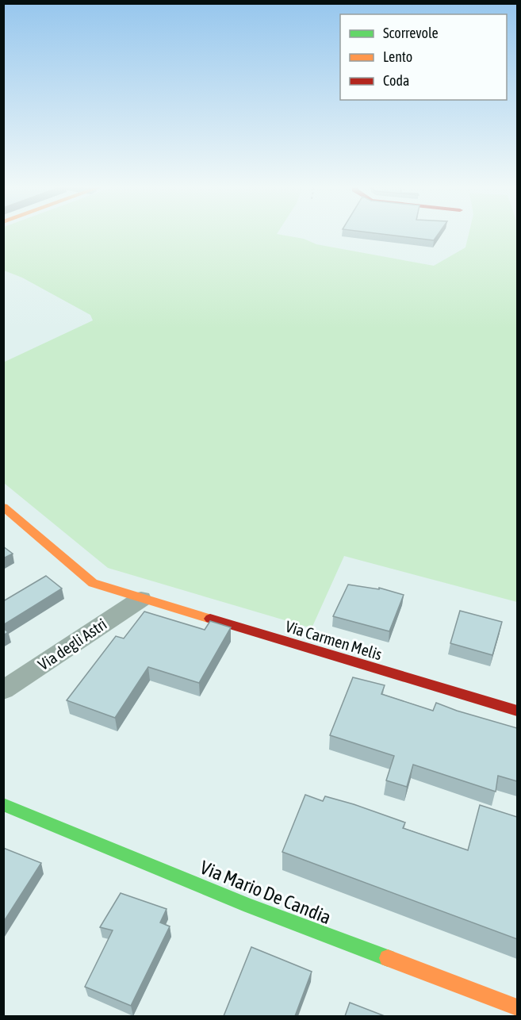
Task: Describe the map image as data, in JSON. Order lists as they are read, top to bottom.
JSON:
{
  "streets": {
    "street": ["Via Carmen Melis", "Via degli Astri", "Via Mario De Candia"]
  },
  "crossings": [
    ["Via Carmen Melis", "Via degli Astri"]
  ],
  "legend": ["Scorrevole", "Lento", "Coda"]
}
